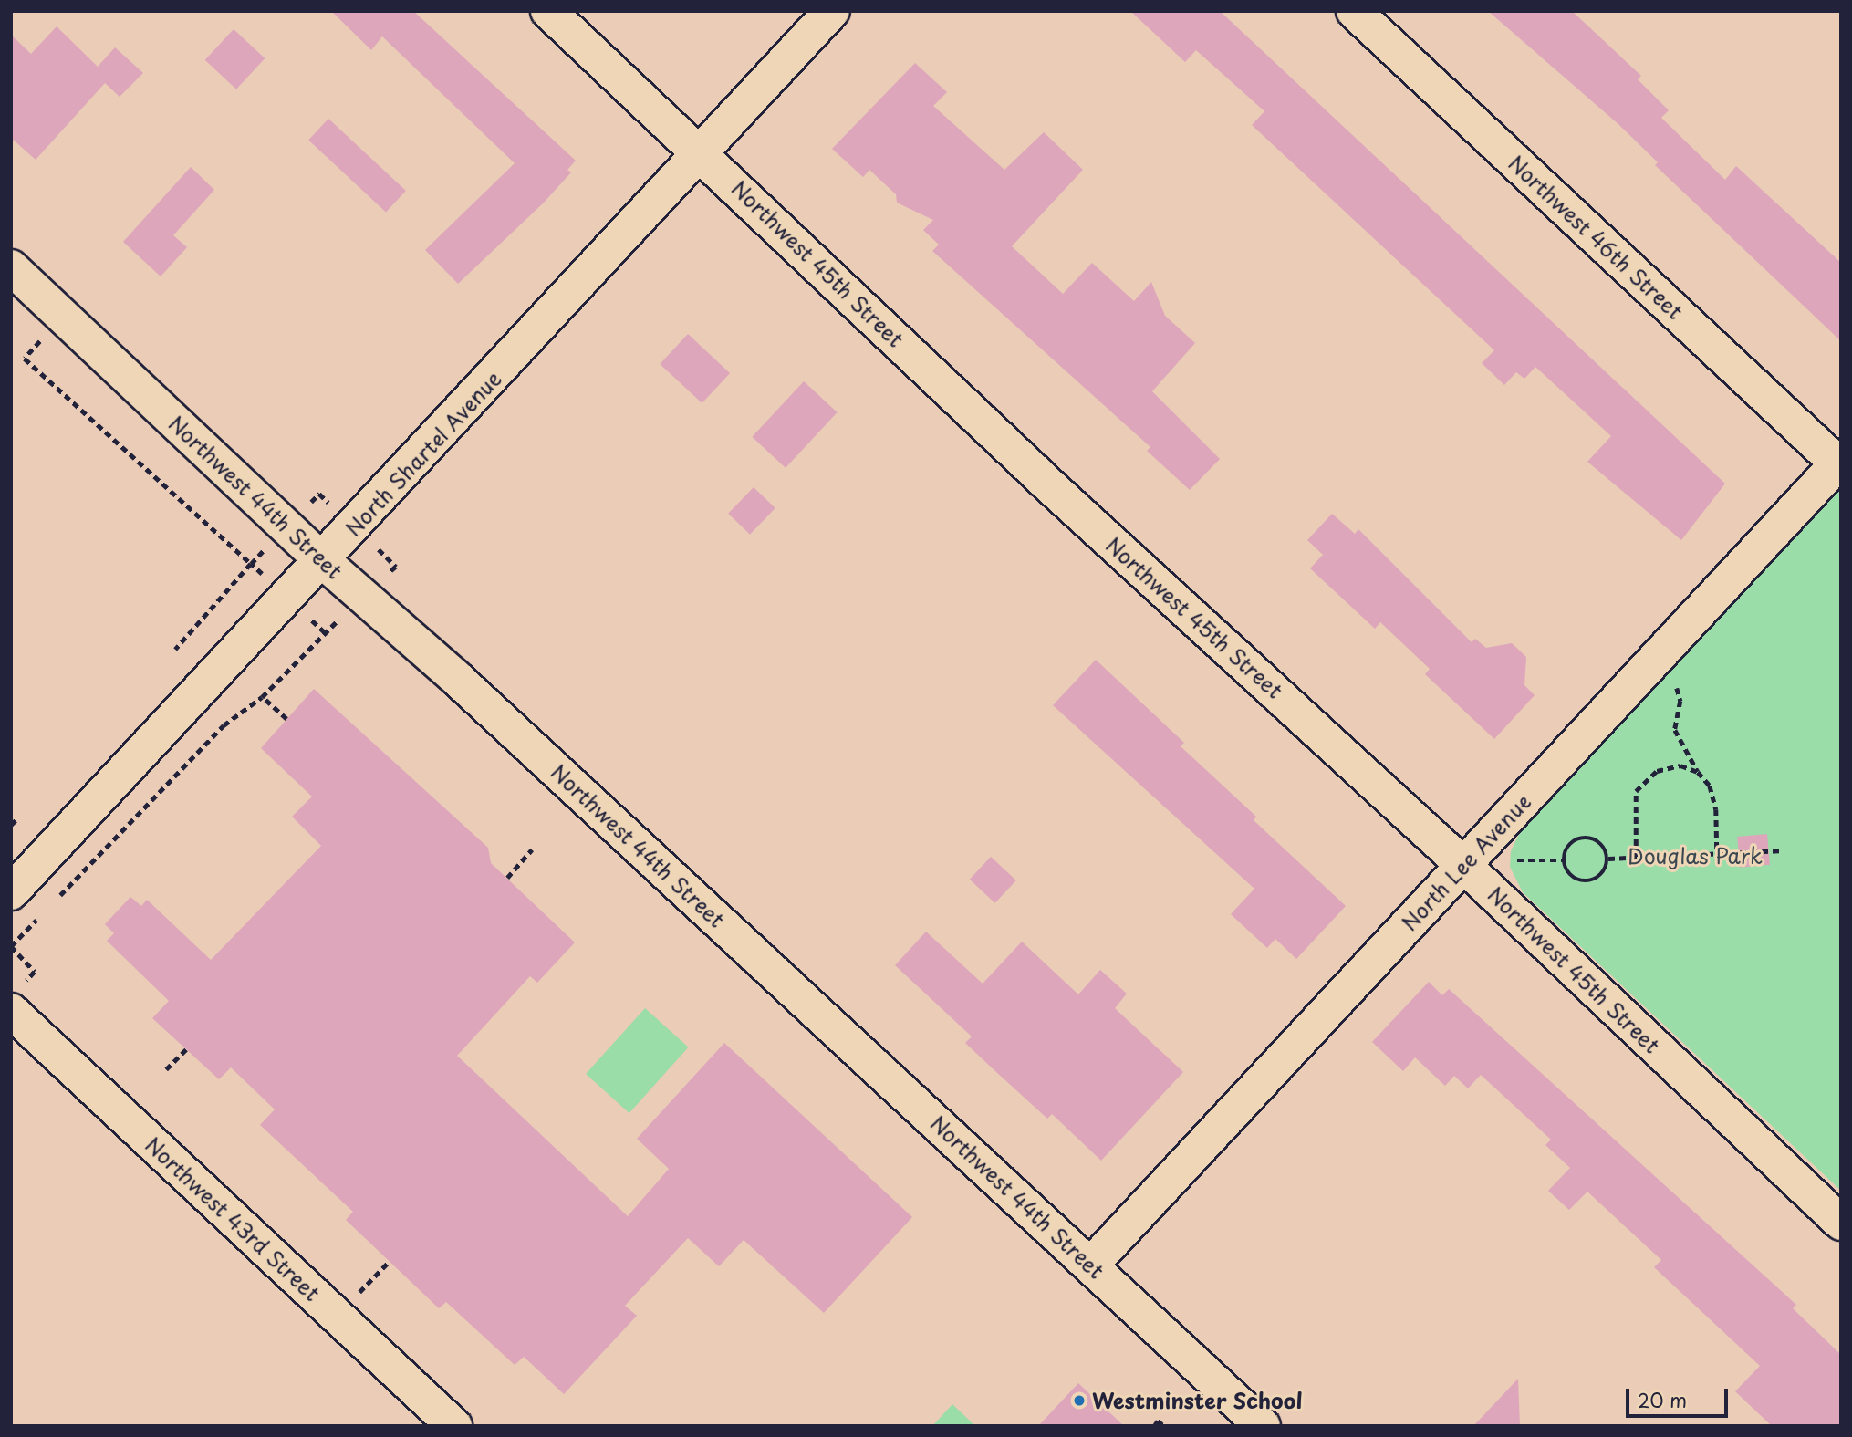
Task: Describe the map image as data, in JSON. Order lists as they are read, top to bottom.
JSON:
{
  "streets": {
    "street": [
      "Northwest 46th Street",
      "Northwest 45th Street",
      "North Shartel Avenue",
      "Northwest 44th Street",
      "North Lee Avenue",
      "Northwest 43rd Street"
    ]
  },
  "crossings": [
    ["Northwest 46th Street", "North Lee Avenue"],
    ["Northwest 45th Street", "North Shartel Avenue"],
    ["Northwest 45th Street", "North Lee Avenue"],
    ["North Shartel Avenue", "Northwest 44th Street"],
    ["Northwest 44th Street", "North Lee Avenue"]
  ],
  "parks": ["Douglas Park"],
  "places": ["Westminster School"],
  "scale_bar": "20 m"
}
